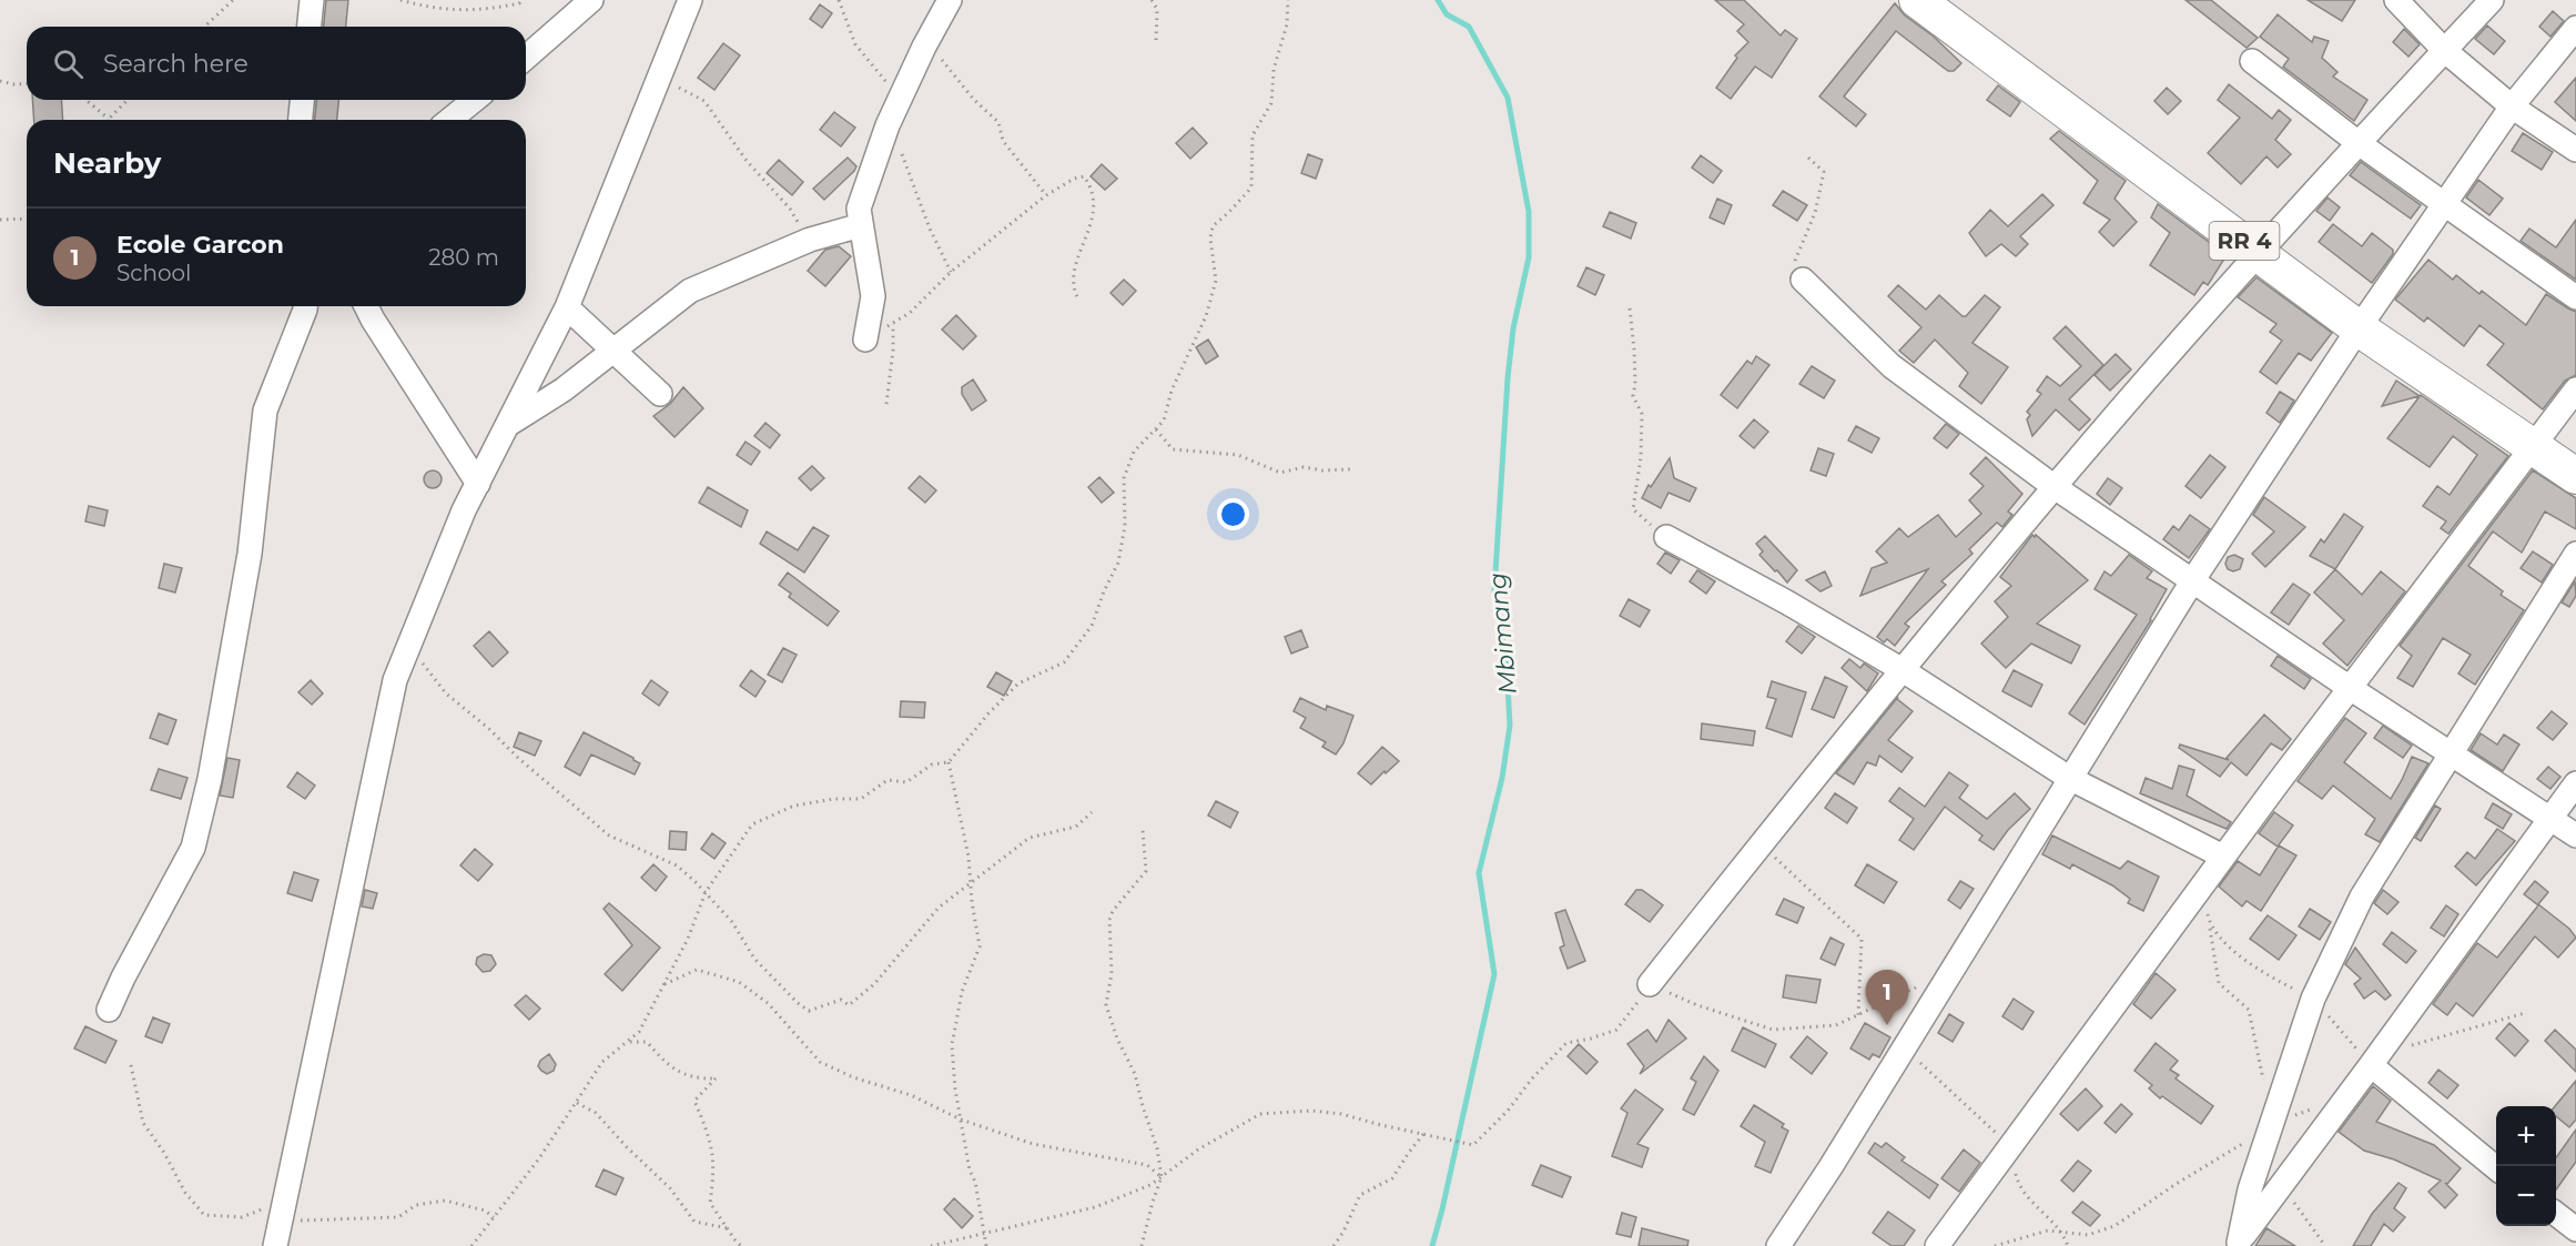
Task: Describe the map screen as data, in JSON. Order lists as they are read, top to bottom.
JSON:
{
  "streets": {
    "main road": ["RR 4"]
  },
  "water": ["Mbimang"],
  "page": {
    "search": "Search here",
    "heading": "Nearby",
    "list": [
      {
        "mark": "1",
        "name": "Ecole Garcon",
        "note": "School",
        "value": "280 m"
      }
    ],
    "pins": "1",
    "map_buttons": ["+", "−"]
  }
}
